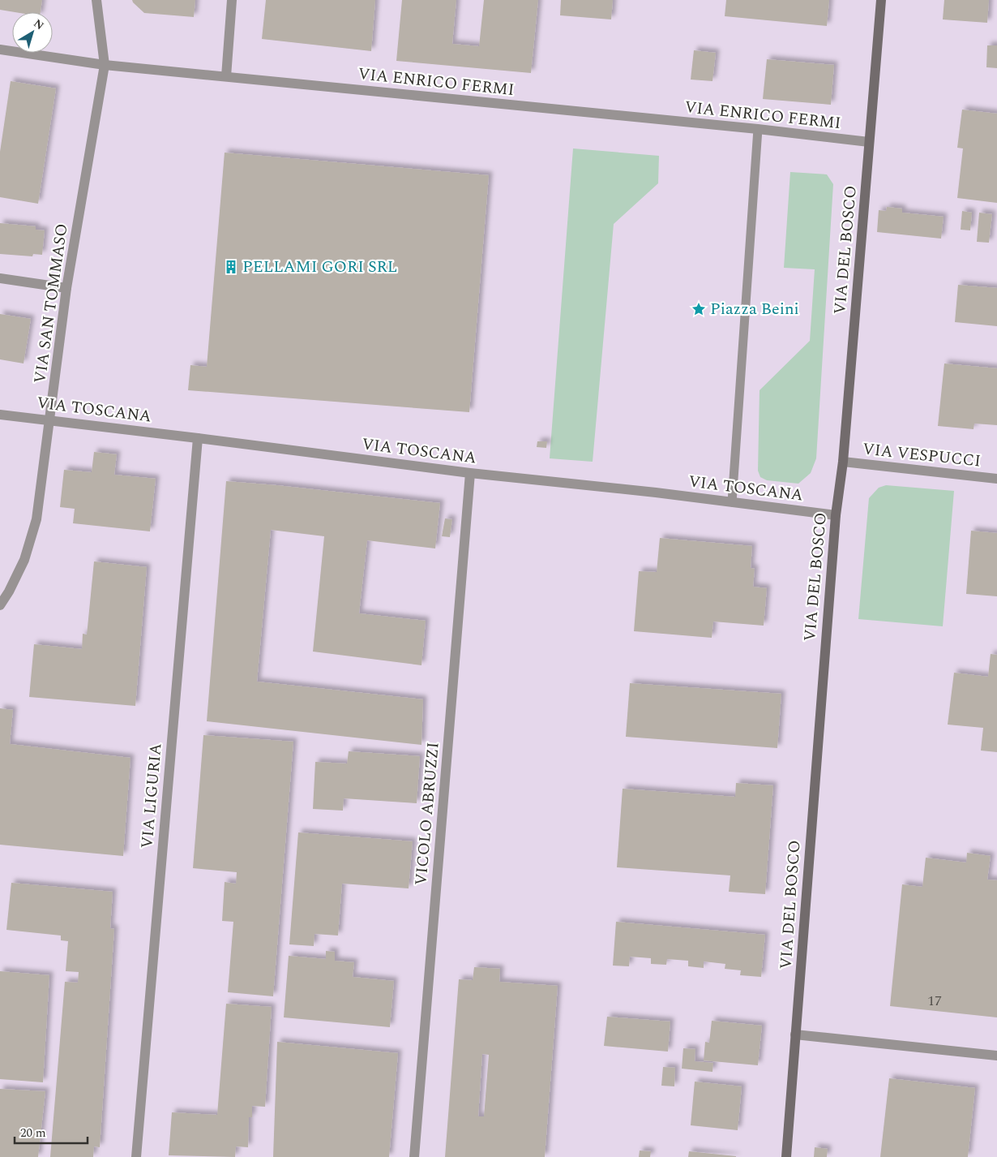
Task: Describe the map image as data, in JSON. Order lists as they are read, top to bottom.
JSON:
{
  "streets": {
    "street": [
      "VIA ENRICO FERMI",
      "VIA DEL BOSCO",
      "VIA SAN TOMMASO",
      "VIA TOSCANA",
      "VIA VESPUCCI",
      "VIA LIGURIA",
      "VICOLO ABRUZZI"
    ]
  },
  "crossings": [
    ["VIA ENRICO FERMI", "VIA DEL BOSCO"],
    ["VIA ENRICO FERMI", "VIA SAN TOMMASO"],
    ["VIA DEL BOSCO", "VIA TOSCANA"],
    ["VIA DEL BOSCO", "VIA VESPUCCI"],
    ["VIA SAN TOMMASO", "VIA TOSCANA"],
    ["VIA TOSCANA", "VIA LIGURIA"],
    ["VIA TOSCANA", "VICOLO ABRUZZI"]
  ],
  "places": {
    "building": ["PELLAMI GORI SRL"],
    "place": ["Piazza Beini"]
  },
  "house_numbers": ["17"],
  "scale_bar": "20 m",
  "north": "top right"
}
